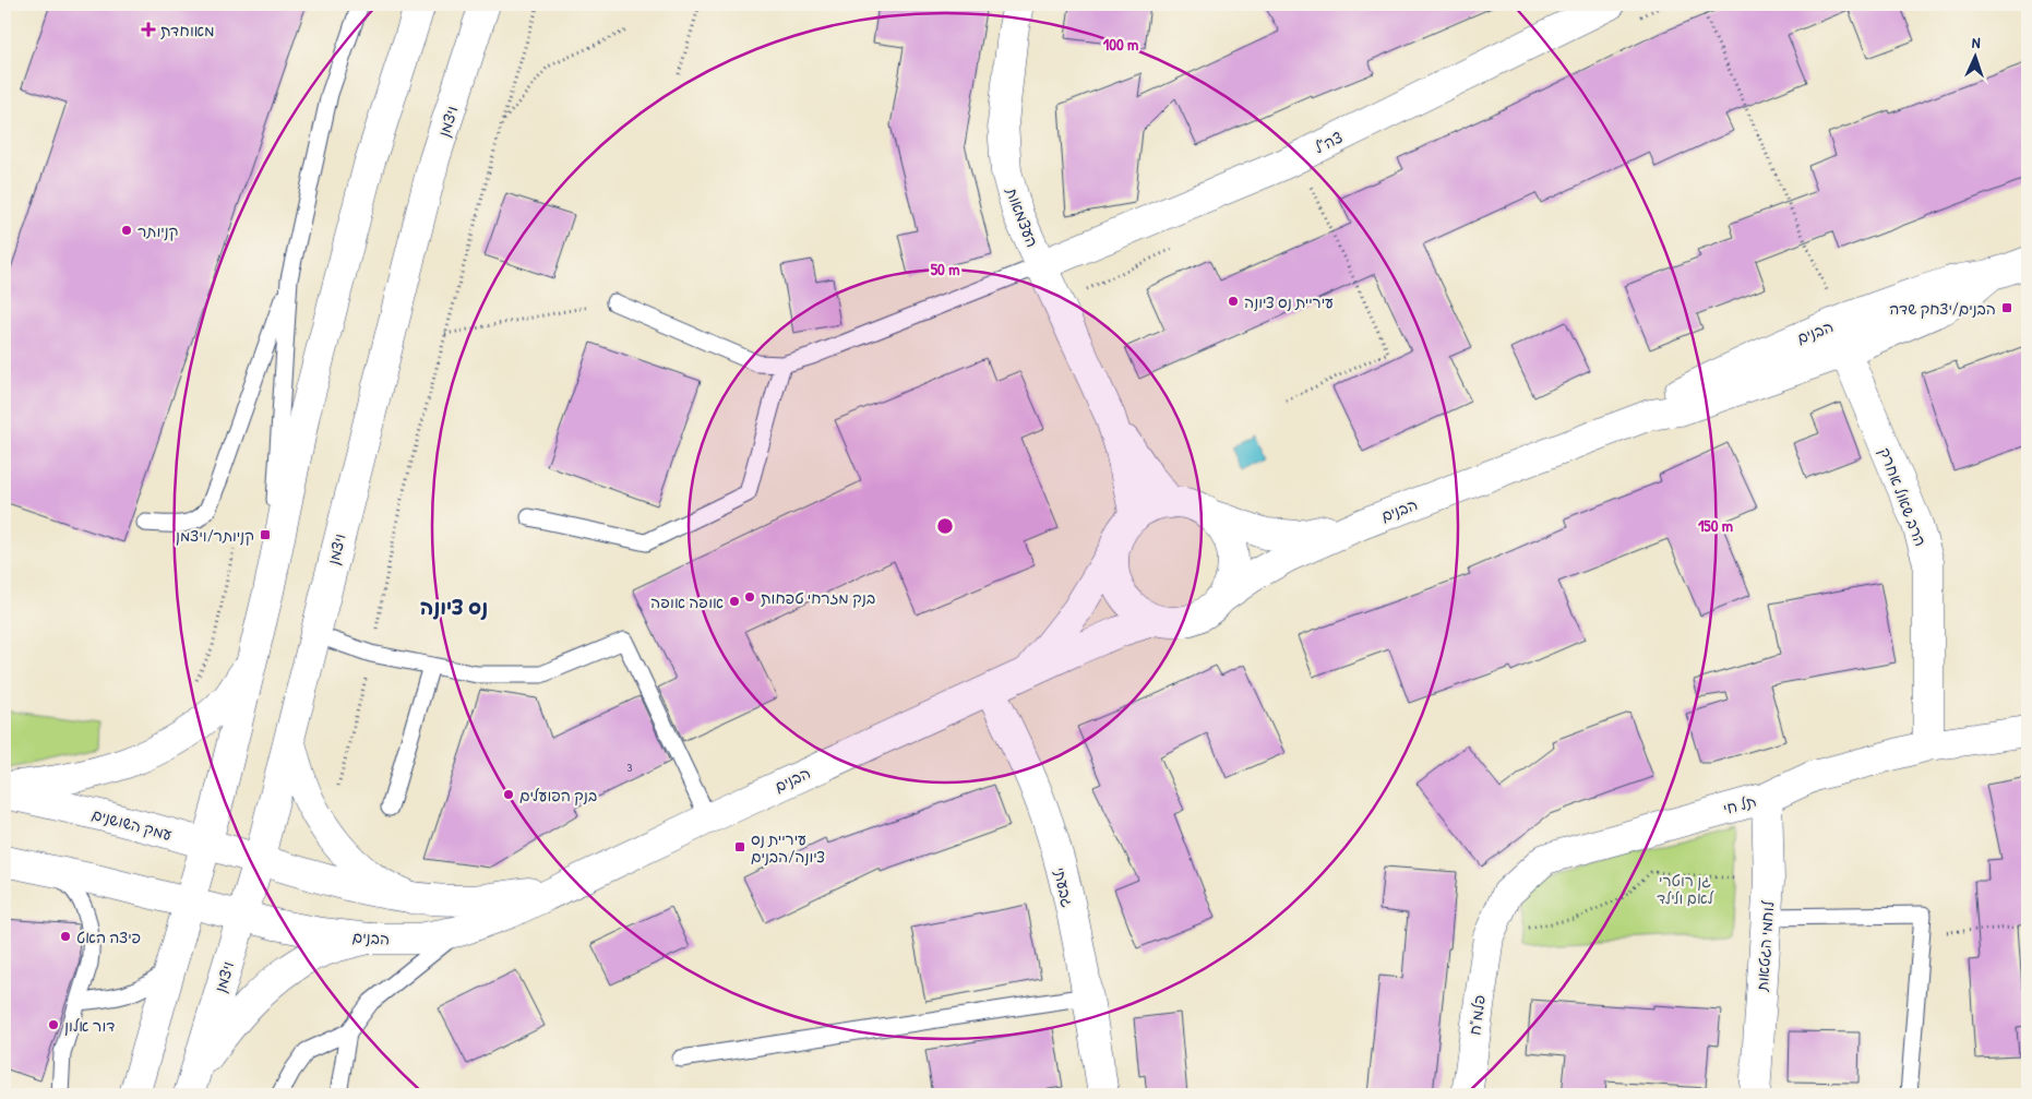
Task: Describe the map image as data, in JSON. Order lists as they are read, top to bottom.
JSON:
{
  "streets": {
    "street": [
      "ויצמן",
      "צה\"ל",
      "העצמאות",
      "הבנים",
      "הרב שאול אחרק",
      "תל חי",
      "עמק השושנים",
      "גבעתי",
      "לוחמי הגטאות",
      "פלמ\"ח"
    ]
  },
  "crossings": [
    ["ויצמן", "הבנים"],
    ["ויצמן", "עמק השושנים"],
    ["צה\"ל", "העצמאות"],
    ["העצמאות", "הבנים"],
    ["הבנים", "הרב שאול אחרק"],
    ["הבנים", "עמק השושנים"],
    ["הבנים", "גבעתי"],
    ["הרב שאול אחרק", "תל חי"],
    ["תל חי", "לוחמי הגטאות"],
    ["תל חי", "פלמ\"ח"]
  ],
  "districts": ["נס ציונה"],
  "parks": ["גן רוטרי לאם ולילד"],
  "places": {
    "health": ["מאוחדת"],
    "other": [
      "קניותר",
      "עיריית נס ציונה",
      "בנק מזרחי טפחות",
      "אופה אופה",
      "בנק הפועלים",
      "פיצה האט",
      "דור אלון"
    ],
    "transit": ["הבנים/יצחק שדה", "קניותר/ויצמן", "עיריית נס ציונה/הבנים"]
  },
  "house_numbers": ["3"],
  "north": "top",
  "rings": ["100 m", "50 m", "150 m"]
}
